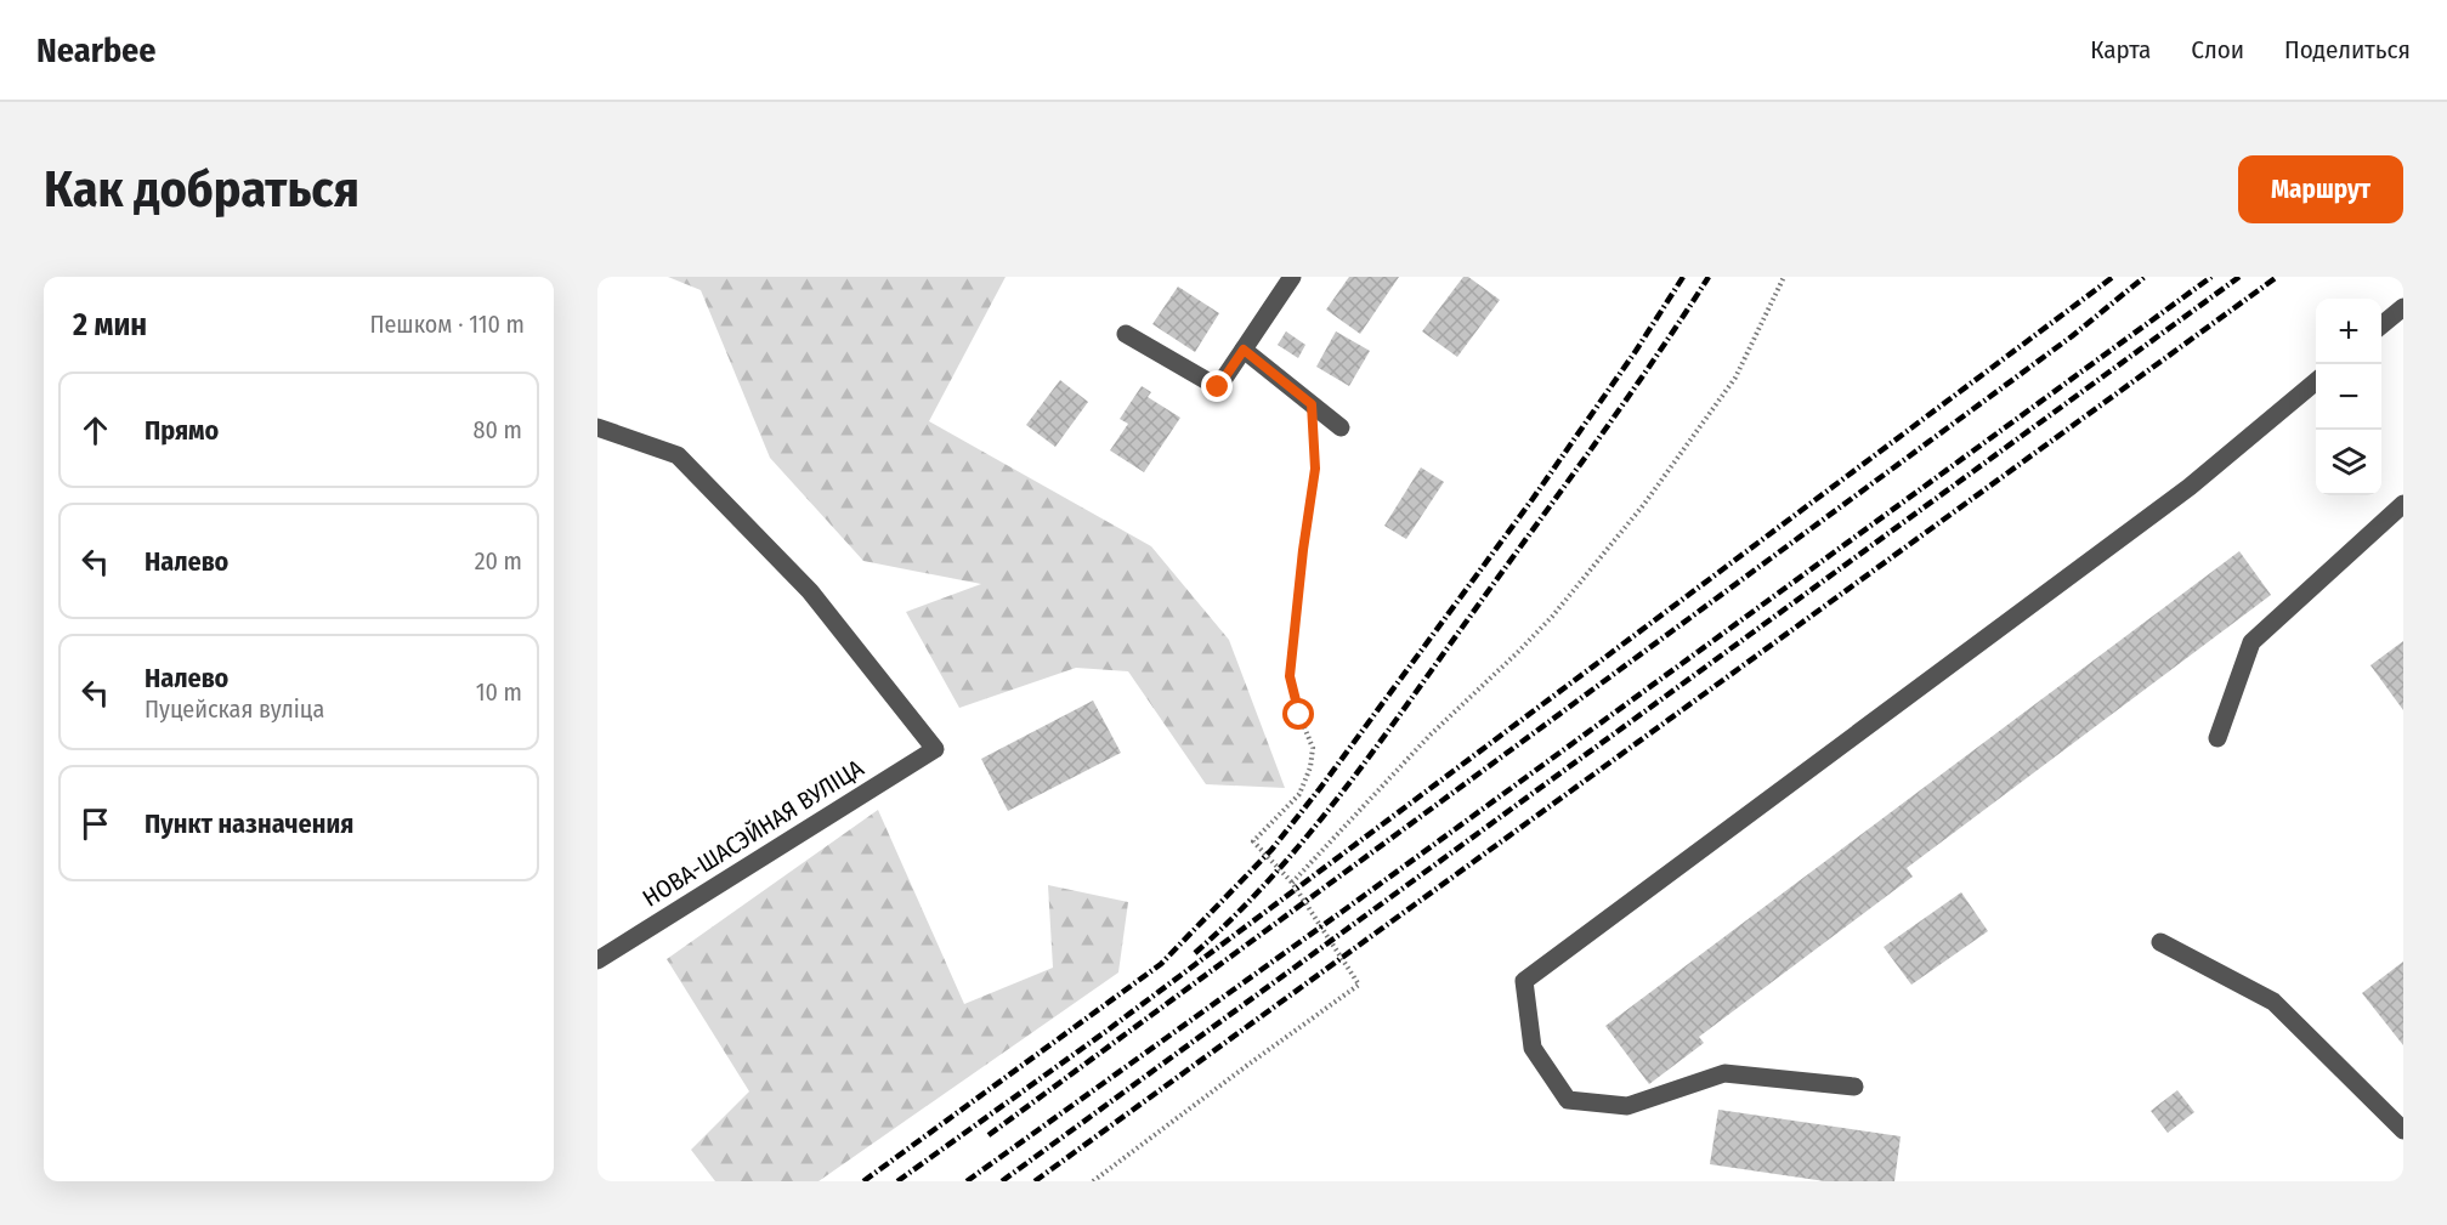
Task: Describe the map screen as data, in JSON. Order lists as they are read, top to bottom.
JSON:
{
  "streets": {
    "street": ["НОВА-ШАСЭЙНАЯ ВУЛІЦА"]
  },
  "page": {
    "header": "Nearbee",
    "nav": ["Карта", "Слои", "Поделиться"],
    "buttons": "Маршрут",
    "title": "Как добраться",
    "heading": ["2 мин", "Пешком · 110 m"],
    "map_buttons": ["+", "−"],
    "list": [
      ["Прямо", "80 m"],
      ["Налево", "20 m"],
      ["Налево", "Пуцейская вуліца", "10 m"],
      "Пункт назначения"
    ]
  }
}
